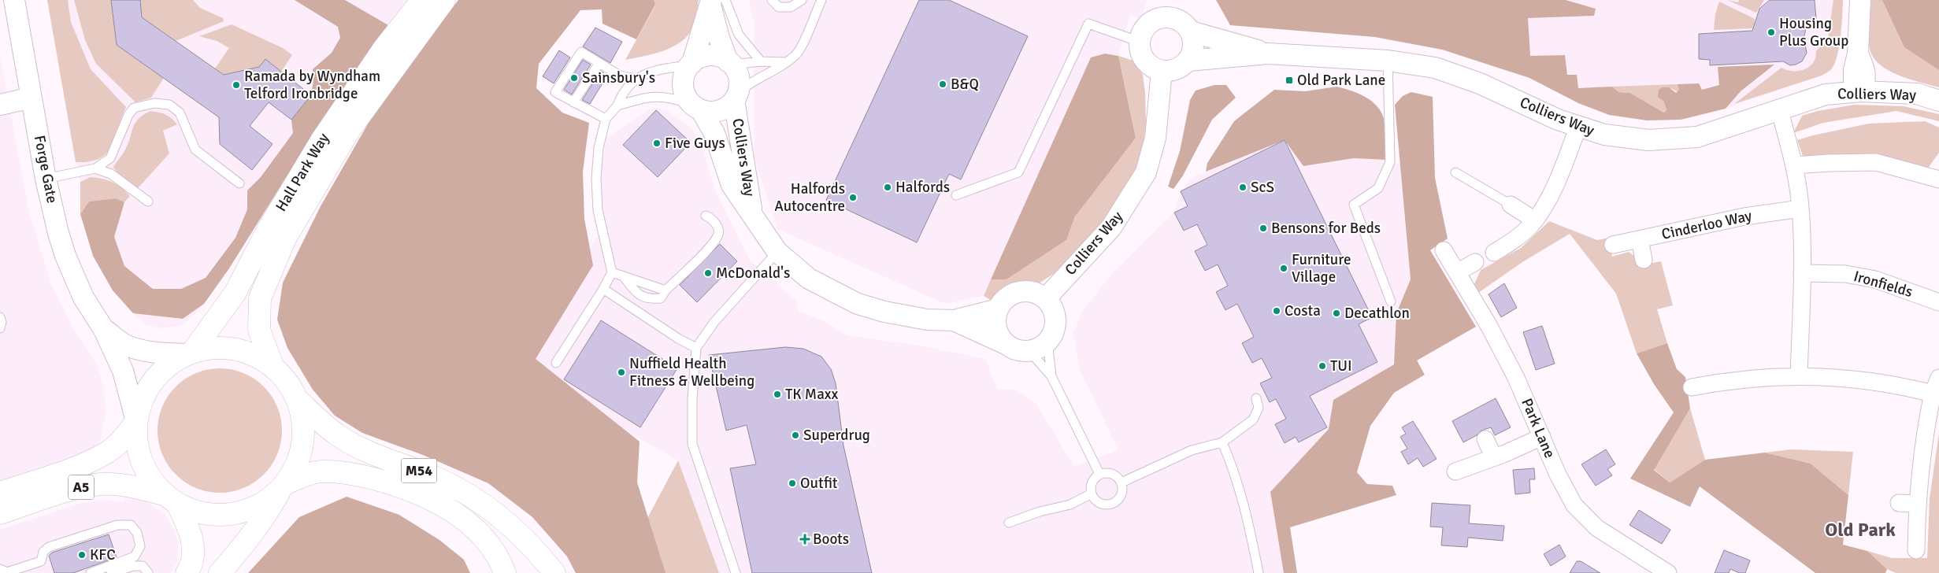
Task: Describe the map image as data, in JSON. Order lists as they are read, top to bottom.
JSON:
{
  "streets": {
    "main road": ["Hall Park Way", "M54", "A5"],
    "street": [
      "Colliers Way",
      "Forge Gate",
      "Cinderloo Way",
      "Ironfields",
      "Park Lane"
    ]
  },
  "crossings": [
    ["Forge Gate", "Hall Park Way"],
    ["Forge Gate", "A5"]
  ],
  "districts": ["Old Park"],
  "places": {
    "other": [
      "Housing Plus Group",
      "Sainsbury's",
      "B&Q",
      "Ramada by Wyndham Telford Ironbridge",
      "Five Guys",
      "Halfords",
      "ScS",
      "Halfords Autocentre",
      "Bensons for Beds",
      "Furniture Village",
      "McDonald's",
      "Costa",
      "Decathlon",
      "TUI",
      "Nuffield Health Fitness & Wellbeing",
      "TK Maxx",
      "Superdrug",
      "Outfit",
      "KFC"
    ],
    "transit": ["Old Park Lane"],
    "health": ["Boots"]
  }
}
